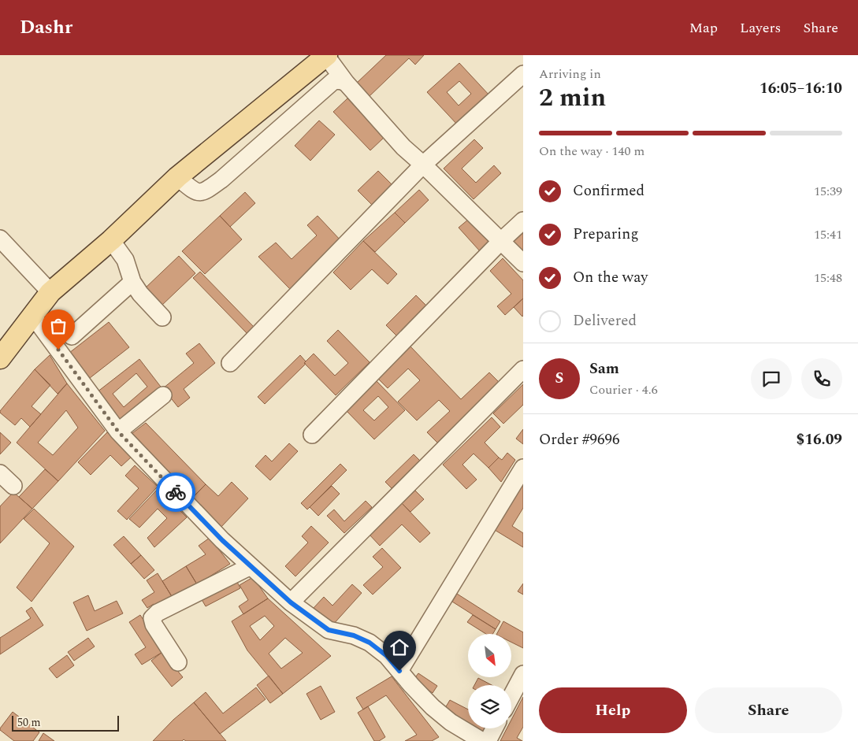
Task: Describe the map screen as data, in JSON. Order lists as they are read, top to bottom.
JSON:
{
  "scale_bar": "50 m",
  "north": "bottom right",
  "page": {
    "header": "Dashr",
    "nav": ["Map", "Layers", "Share"],
    "heading": ["2 min", "Arriving in", "16:05–16:10"],
    "panel": [
      "Sam",
      "Courier · 4.6",
      "Order #9696",
      "$16.09"
    ],
    "bar": "On the way · 140 m",
    "list": [
      ["Confirmed", "15:39"],
      ["Preparing", "15:41"],
      ["On the way", "15:48"],
      "Delivered"
    ],
    "round": "S",
    "buttons": ["Help", "Share"],
    "scale": "50 m"
  }
}
